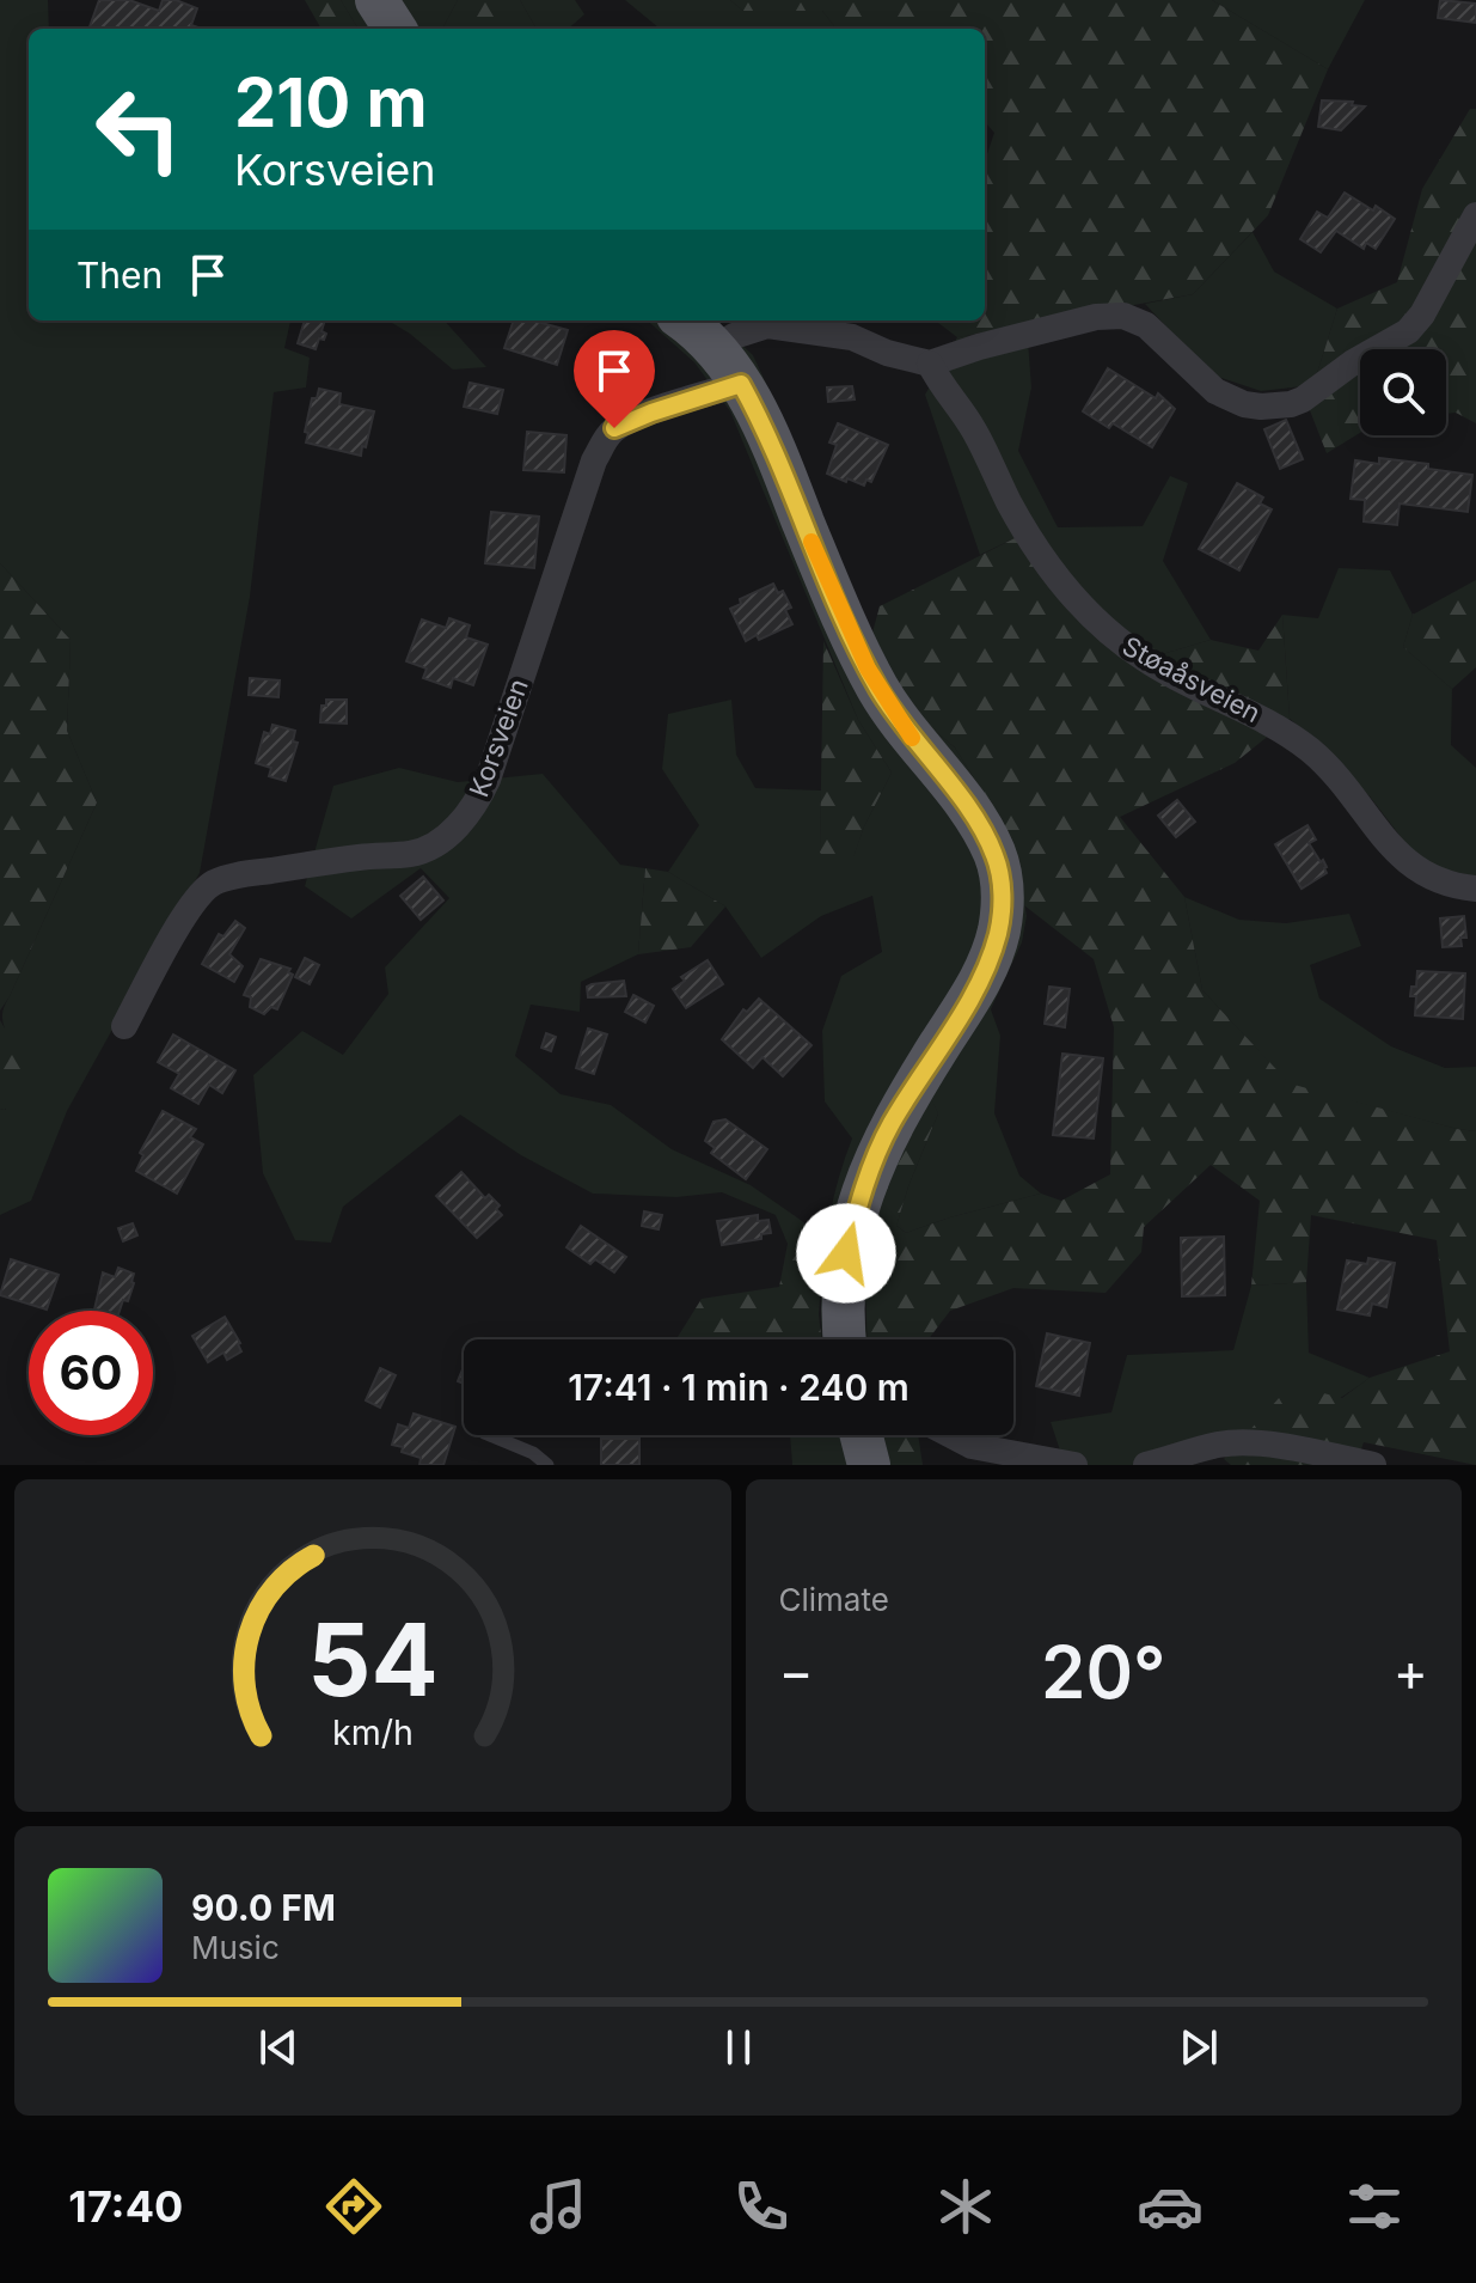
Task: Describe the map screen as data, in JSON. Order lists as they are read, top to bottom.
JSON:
{
  "streets": {
    "street": ["Støaåsveien", "Korsveien"]
  },
  "page": {
    "turn": ["210 m", "Korsveien"],
    "then": "Then",
    "limit": "60",
    "trip": "17:41 · 1 min · 240 m",
    "tile": "Climate",
    "heat": ["−", "20°", "+"],
    "song": ["90.0 FM", "Music"],
    "tabs": "17:40",
    "gauge": ["54", "km/h"]
  }
}
